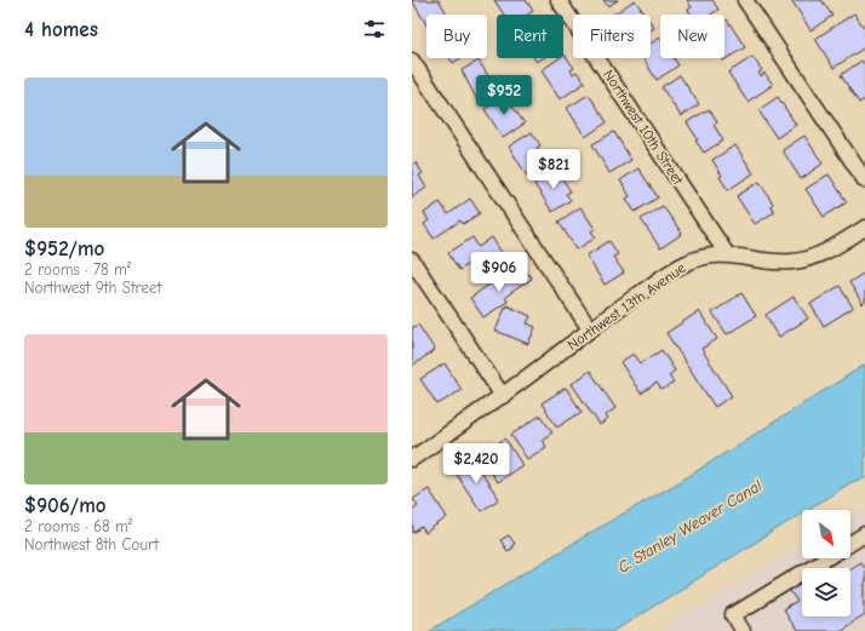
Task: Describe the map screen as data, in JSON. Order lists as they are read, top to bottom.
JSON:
{
  "streets": {
    "street": ["Northwest 10th Street", "Northwest 13th Avenue"]
  },
  "crossings": [
    ["Northwest 10th Street", "Northwest 13th Avenue"]
  ],
  "water": ["C. Stanley Weaver Canal"],
  "north": "bottom right",
  "page": {
    "heading": "4 homes",
    "chip": [
      "Buy",
      "Rent",
      "Filters",
      "New"
    ],
    "list": [
      {
        "name": "$952/mo",
        "note": "2 rooms · 78 m² · Northwest 9th Street"
      },
      {
        "name": "$906/mo",
        "note": "2 rooms · 68 m² · Northwest 8th Court"
      }
    ],
    "price": [
      "$952",
      "$821",
      "$906",
      "$2,420"
    ]
  }
}
